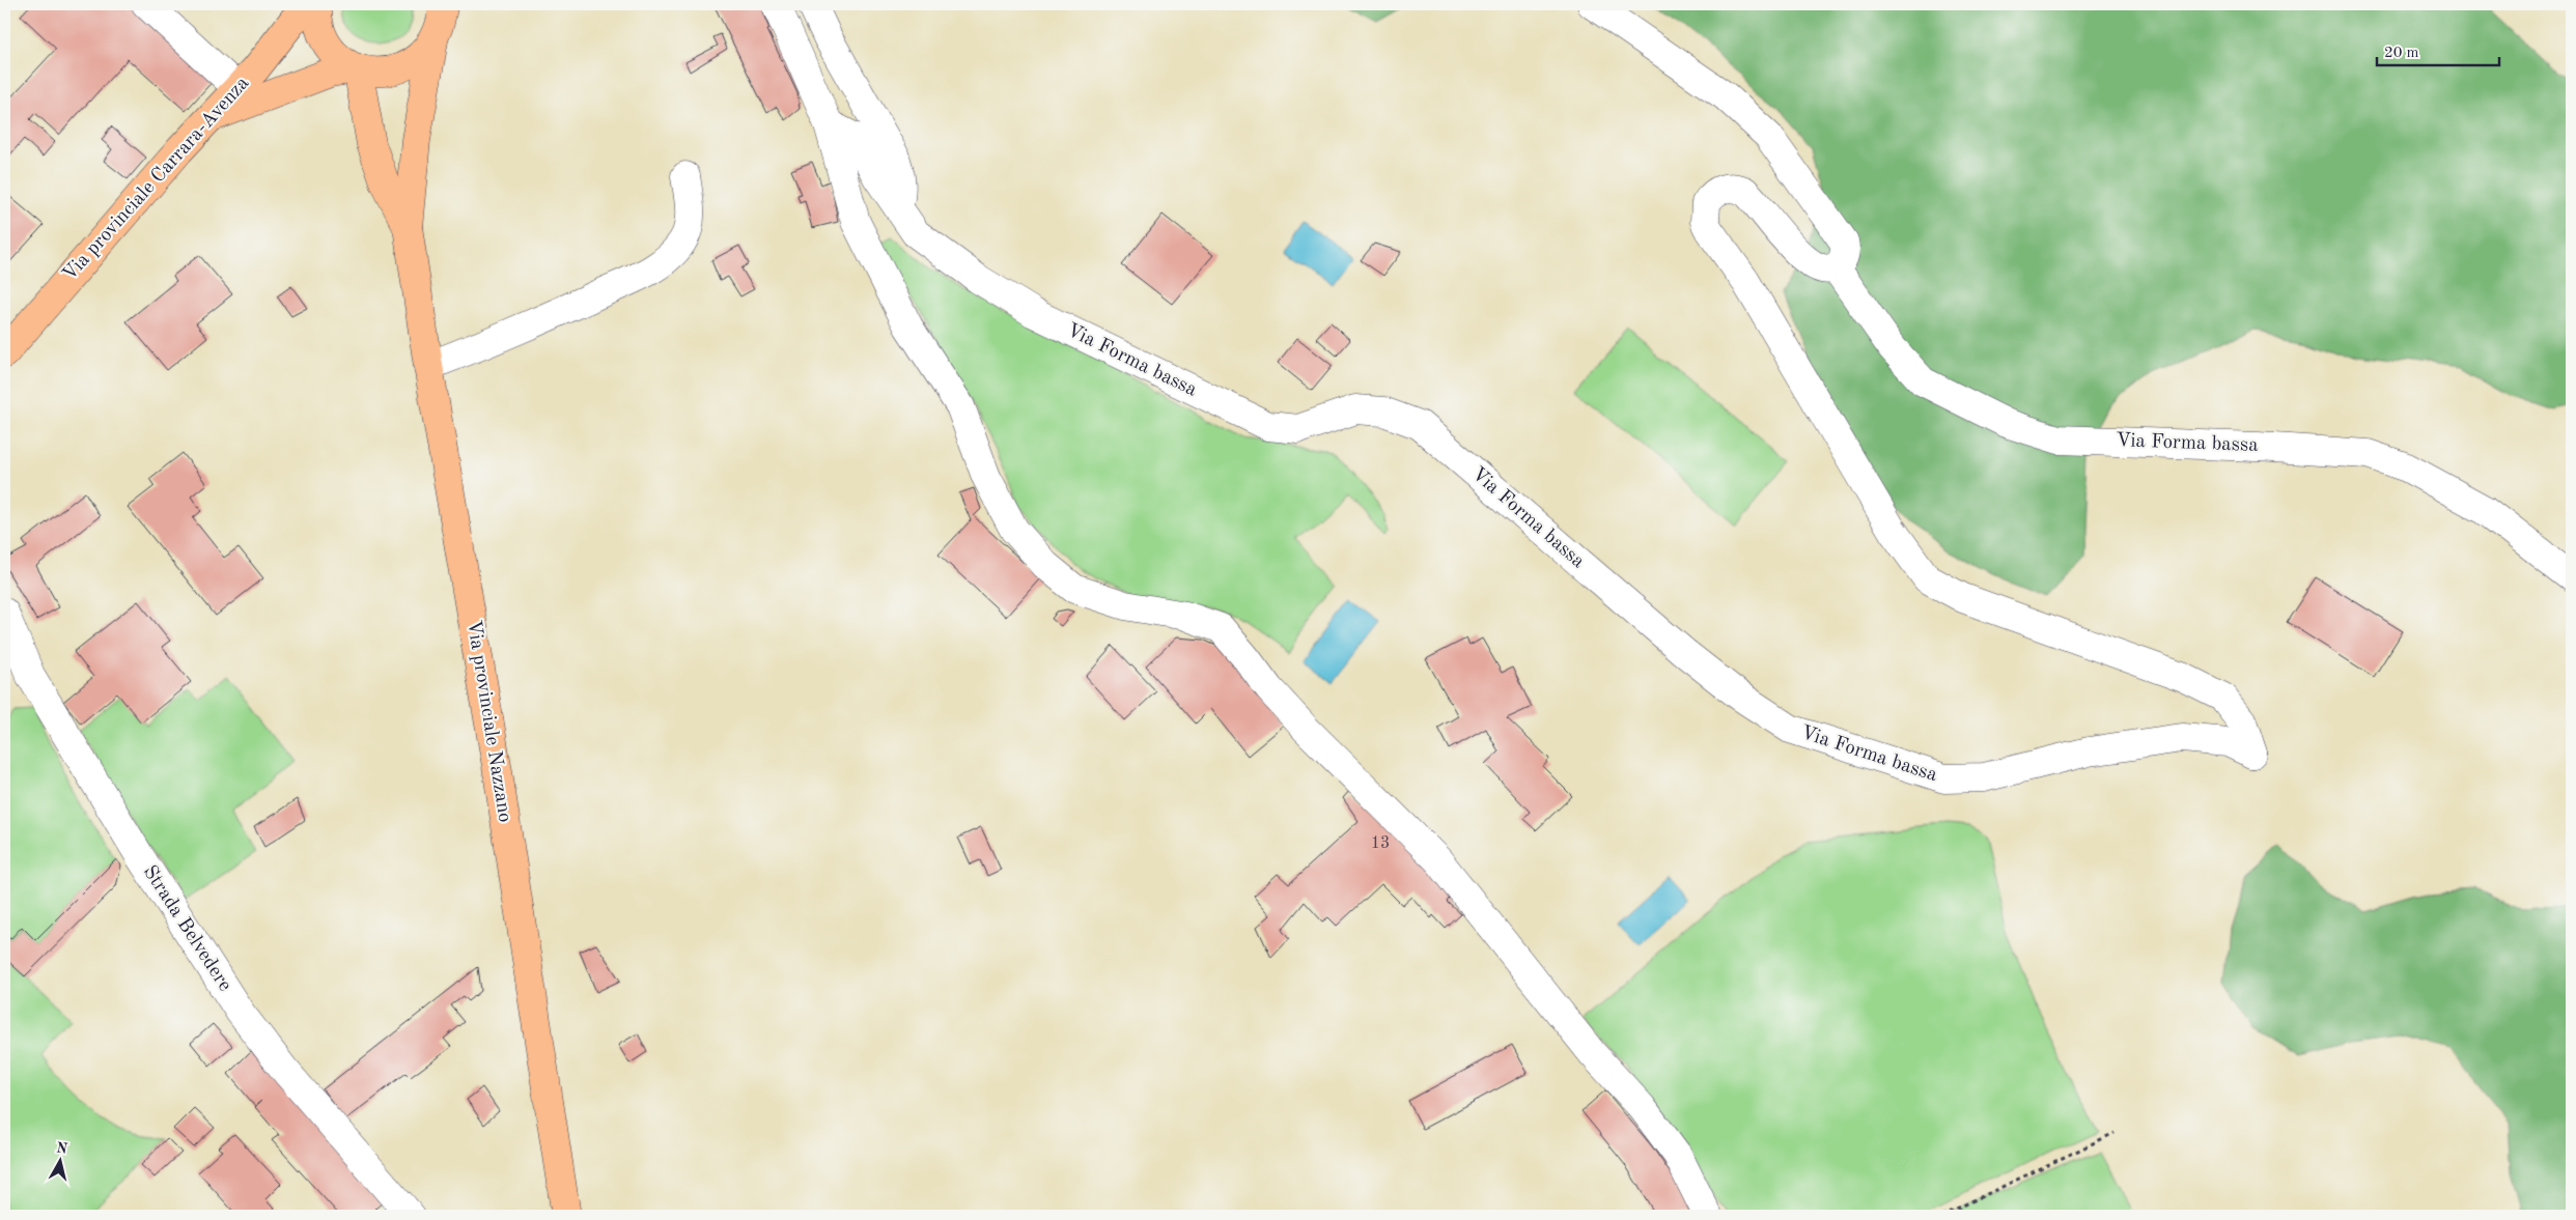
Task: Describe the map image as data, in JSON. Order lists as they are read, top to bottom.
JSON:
{
  "streets": {
    "main road": ["Via provinciale Carrara-Avenza", "Via provinciale Nazzano"],
    "street": ["Via Forma bassa", "Strada Belvedere"]
  },
  "house_numbers": ["13"],
  "scale_bar": "20 m",
  "north": "top"
}
